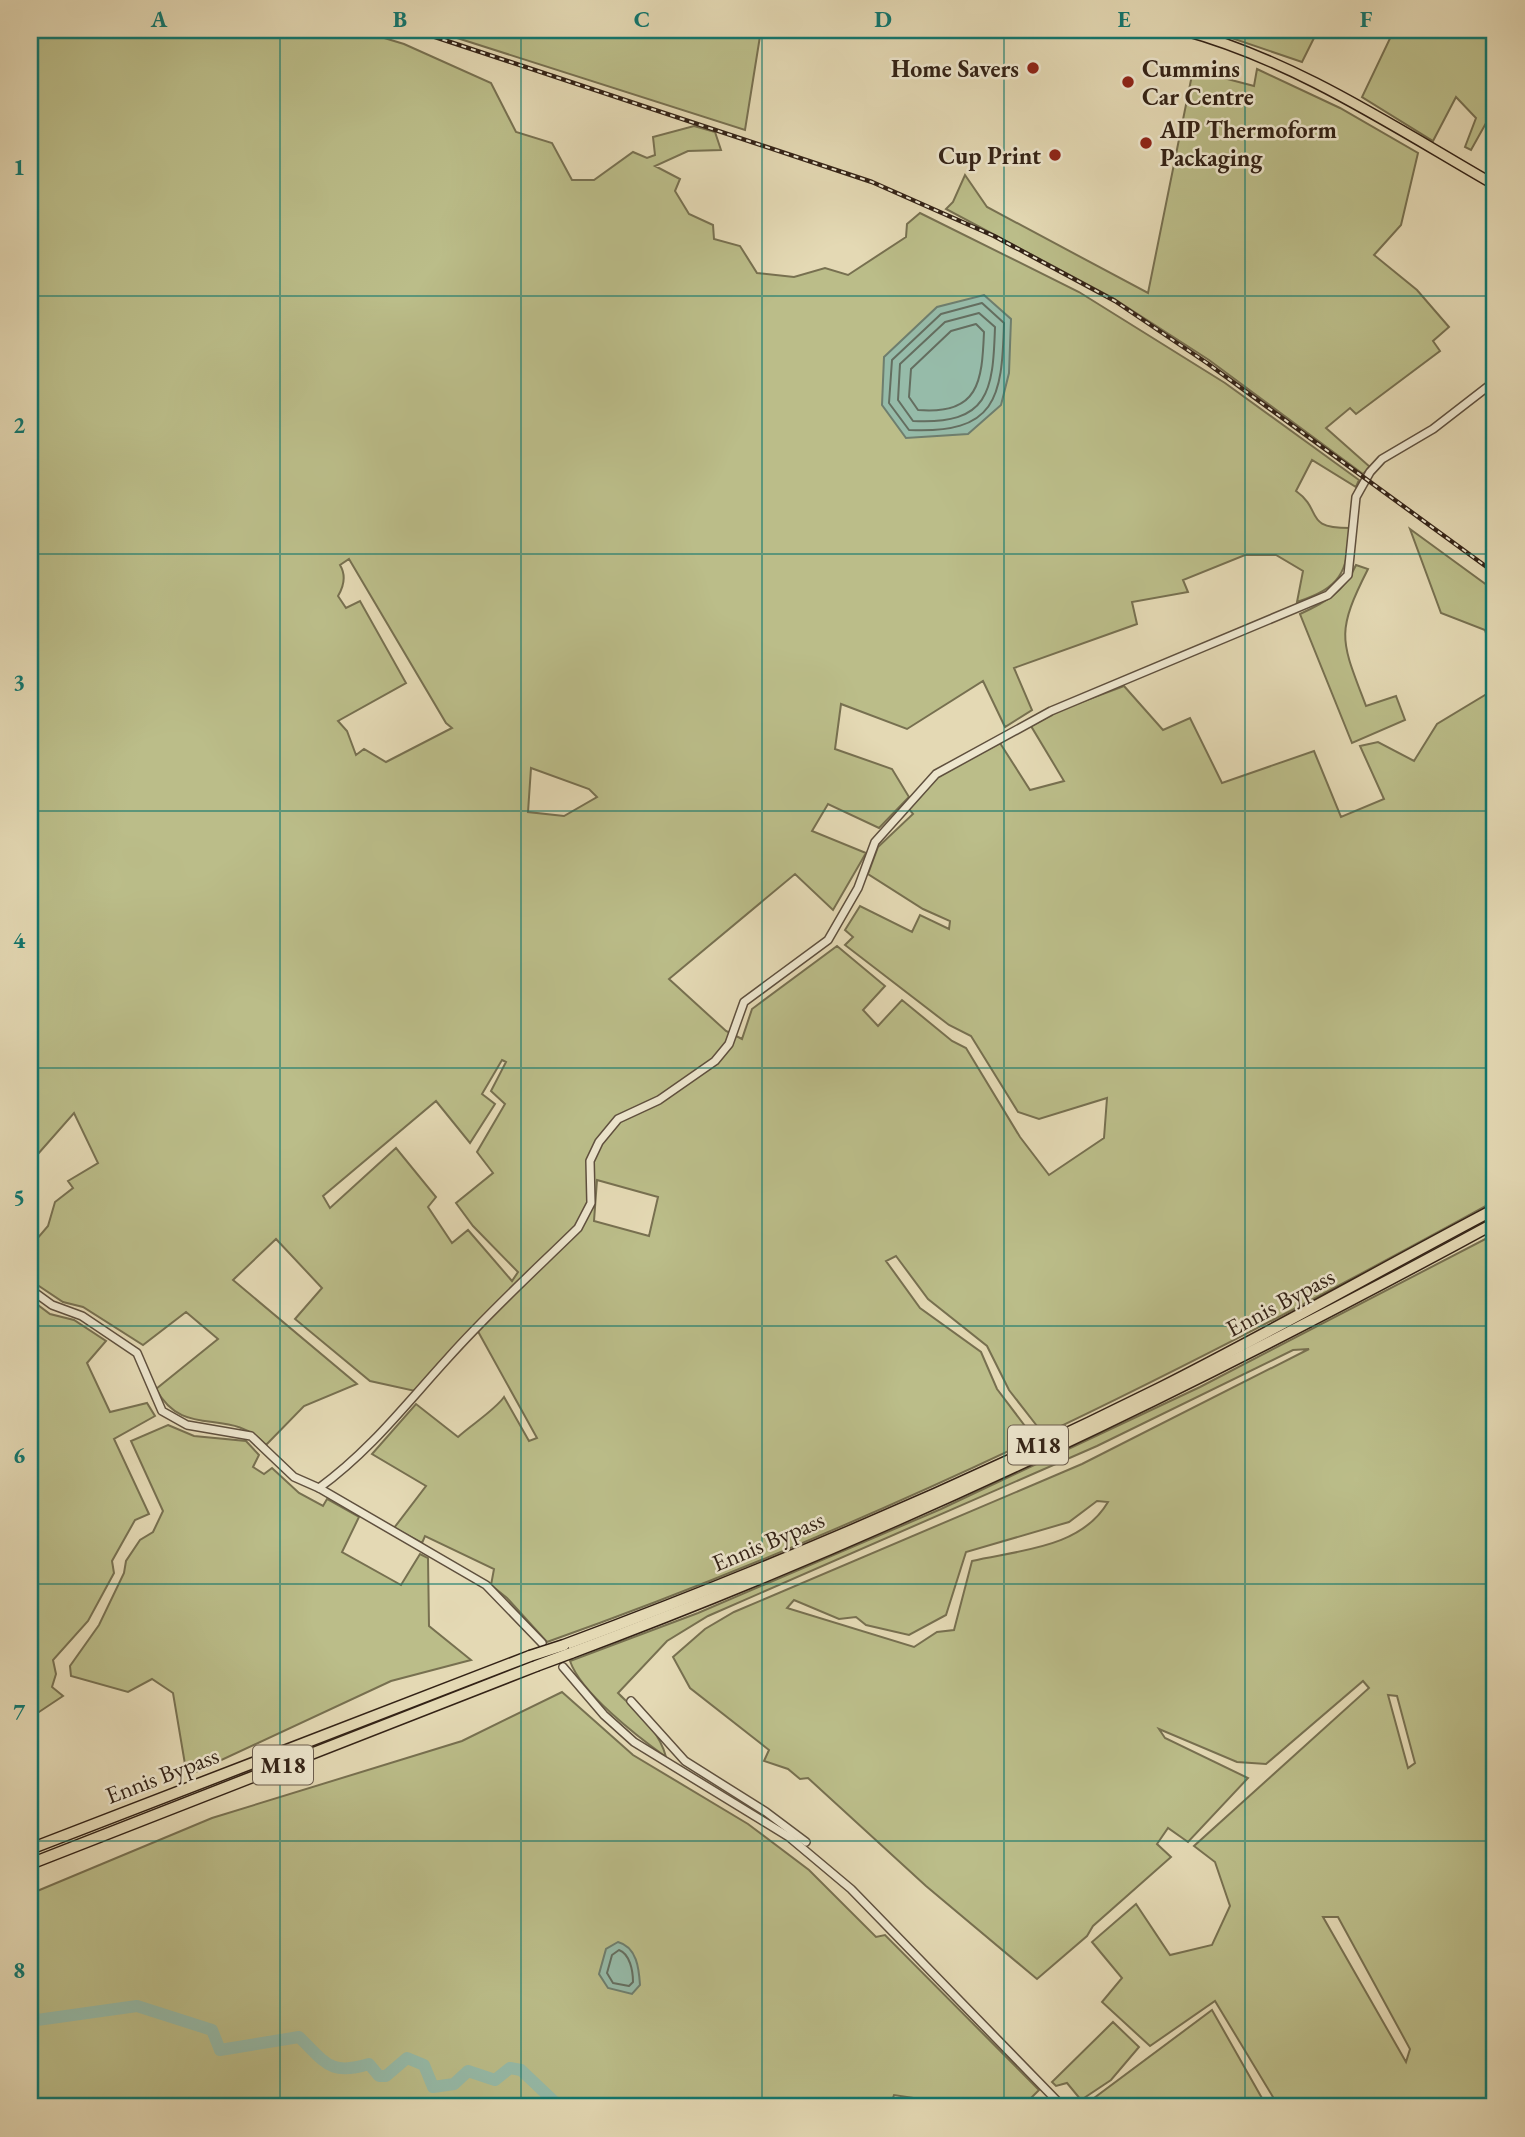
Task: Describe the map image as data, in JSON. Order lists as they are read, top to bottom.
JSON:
{
  "streets": {
    "highway": ["Ennis Bypass", "M18"]
  },
  "places": [
    "Home Savers",
    "Cummins Car Centre",
    "AIP Thermoform Packaging",
    "Cup Print"
  ],
  "grid": {
    "columns": [
      "A",
      "B",
      "C",
      "D",
      "E",
      "F"
    ],
    "rows": [
      "1",
      "2",
      "3",
      "4",
      "5",
      "6",
      "7",
      "8"
    ]
  }
}
